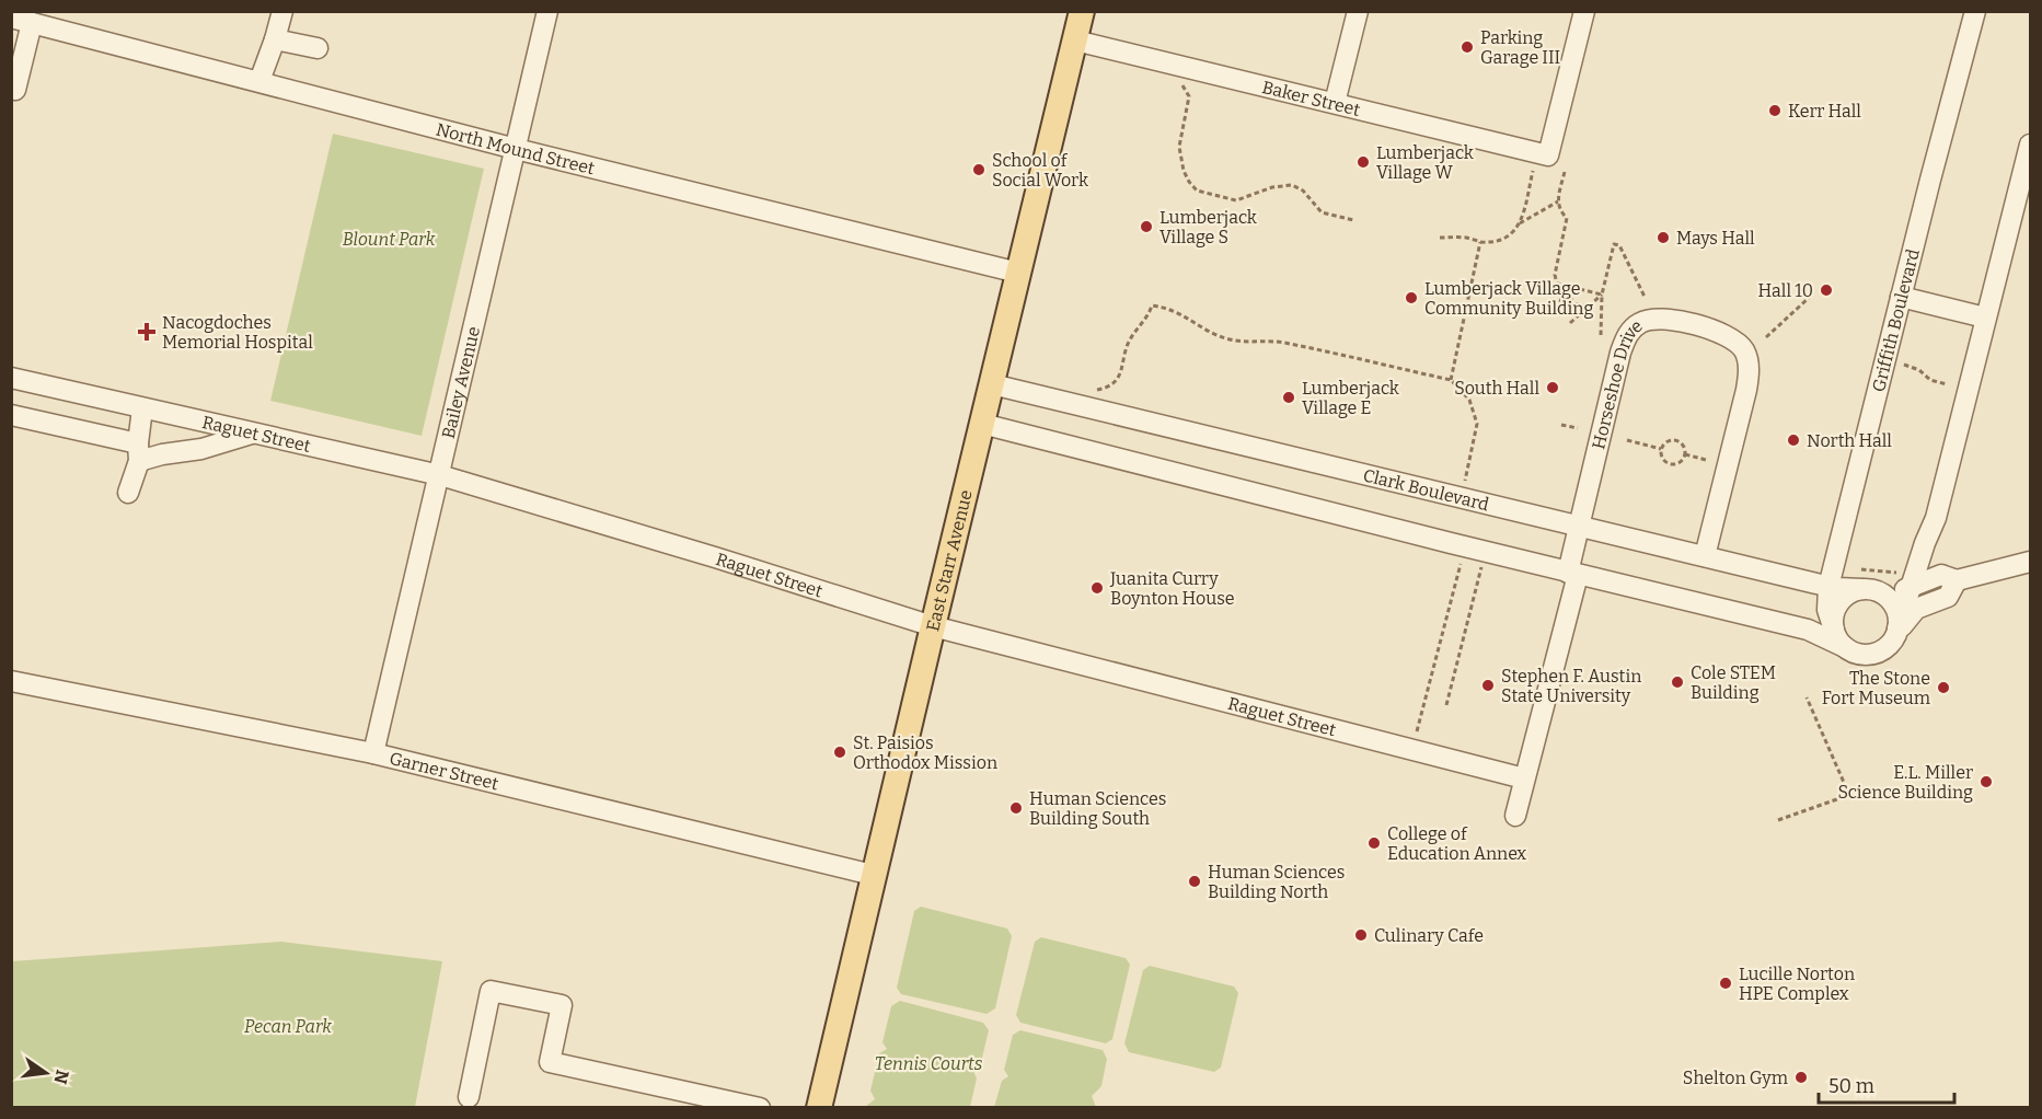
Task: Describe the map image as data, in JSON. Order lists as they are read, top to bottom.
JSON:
{
  "streets": {
    "main road": ["East Starr Avenue"],
    "street": [
      "Baker Street",
      "North Mound Street",
      "Griffith Boulevard",
      "Bailey Avenue",
      "Horseshoe Drive",
      "Raguet Street",
      "Clark Boulevard",
      "Garner Street"
    ]
  },
  "crossings": [
    ["Baker Street", "East Starr Avenue"],
    ["North Mound Street", "Bailey Avenue"],
    ["North Mound Street", "East Starr Avenue"],
    ["Griffith Boulevard", "Clark Boulevard"],
    ["Bailey Avenue", "Raguet Street"],
    ["Bailey Avenue", "Garner Street"],
    ["Horseshoe Drive", "Raguet Street"],
    ["Horseshoe Drive", "Clark Boulevard"],
    ["Raguet Street", "East Starr Avenue"],
    ["Clark Boulevard", "East Starr Avenue"],
    ["East Starr Avenue", "Garner Street"]
  ],
  "parks": ["Blount Park", "Pecan Park", "Tennis Courts"],
  "places": {
    "other": [
      "Parking Garage III",
      "Kerr Hall",
      "Lumberjack Village W",
      "School of Social Work",
      "Lumberjack Village S",
      "Mays Hall",
      "Hall 10",
      "Lumberjack Village Community Building",
      "South Hall",
      "Lumberjack Village E",
      "North Hall",
      "Juanita Curry Boynton House",
      "Cole STEM Building",
      "Stephen F. Austin State University",
      "The Stone Fort Museum",
      "St. Paisios Orthodox Mission",
      "E.L. Miller Science Building",
      "Human Sciences Building South",
      "College of Education Annex",
      "Human Sciences Building North",
      "Culinary Cafe",
      "Lucille Norton HPE Complex",
      "Shelton Gym"
    ],
    "health": ["Nacogdoches Memorial Hospital"]
  },
  "scale_bar": "50 m",
  "north": "right"
}
